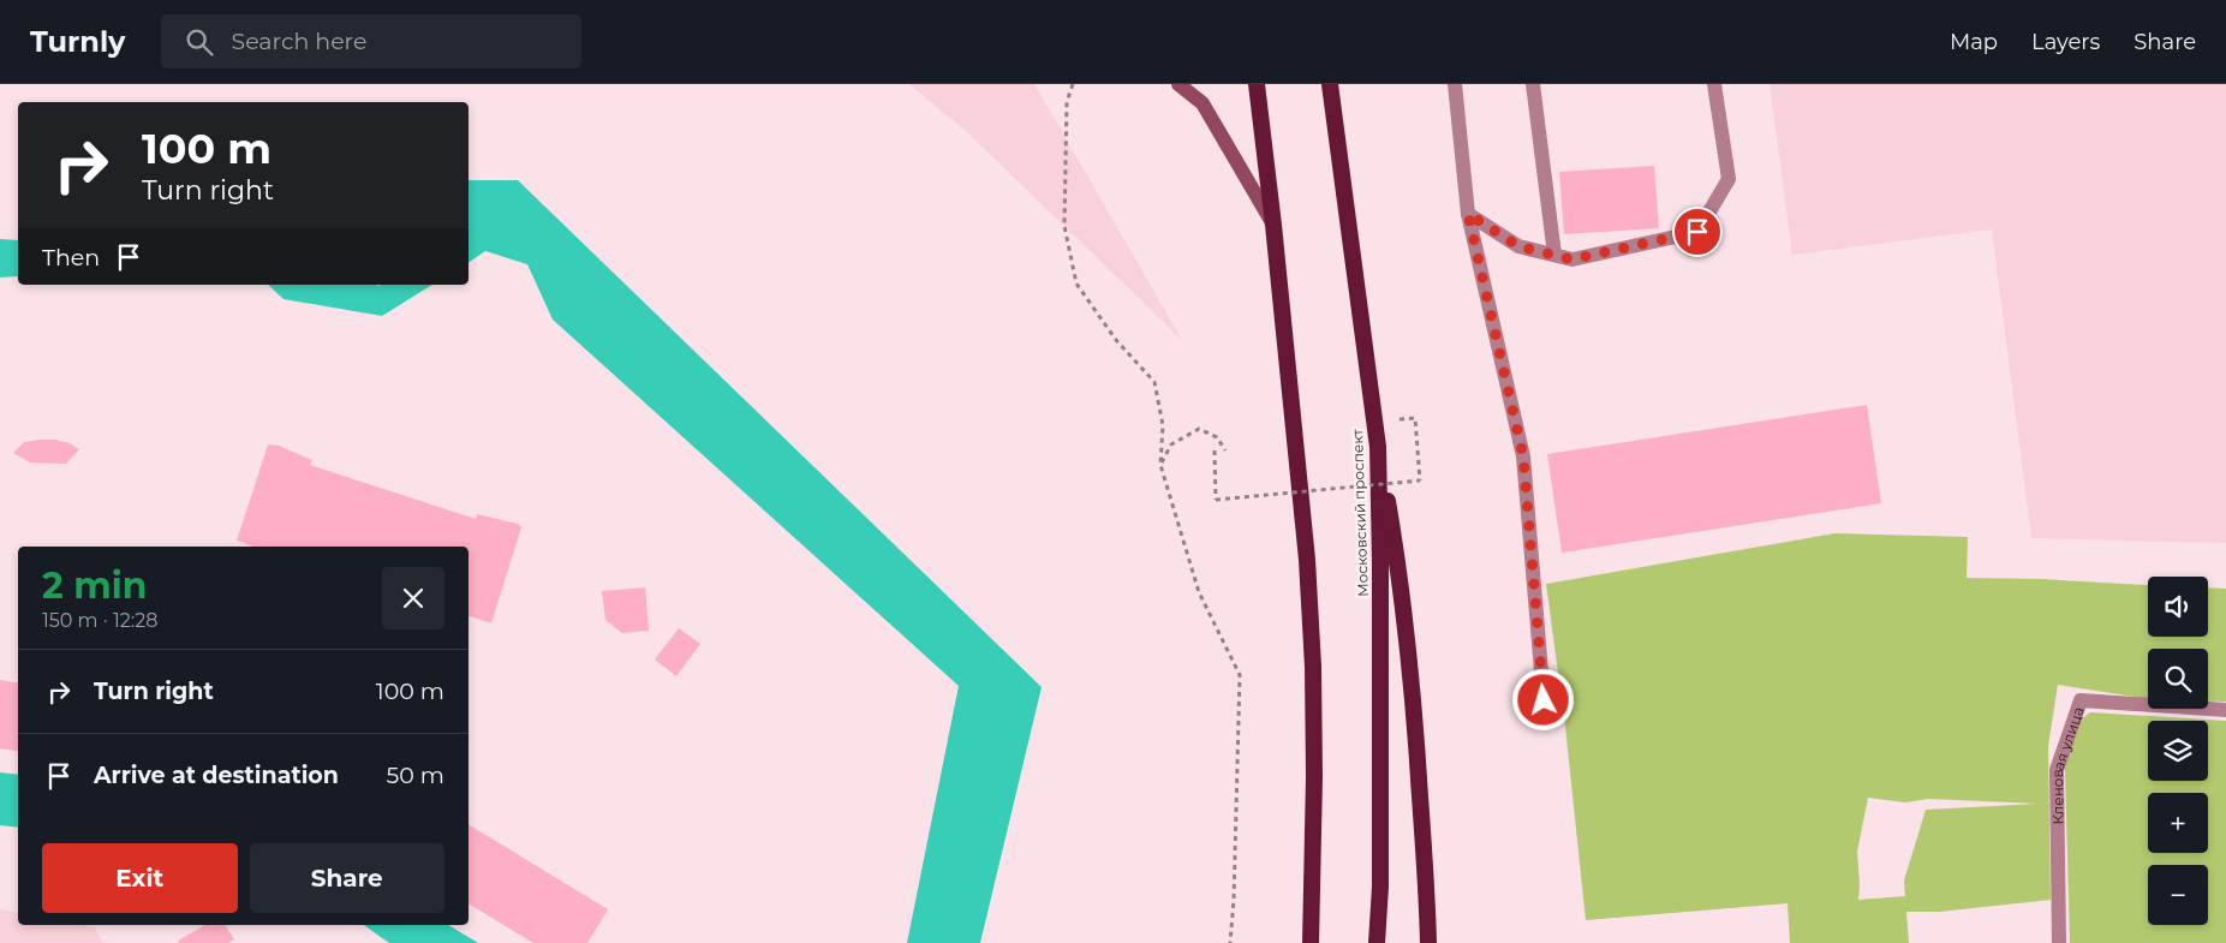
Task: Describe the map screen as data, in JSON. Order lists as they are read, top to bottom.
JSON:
{
  "streets": {
    "highway": ["Московский проспект"],
    "lane": ["Кленовая улица"]
  },
  "page": {
    "header": "Turnly",
    "search": "Search here",
    "nav": ["Map", "Layers", "Share"],
    "turn": ["100 m", "Turn right"],
    "then": "Then",
    "heading": ["2 min", "150 m · 12:28"],
    "map_buttons": ["+", "−"],
    "list": [
      {
        "name": "Turn right",
        "value": "100 m"
      },
      {
        "name": "Arrive at destination",
        "value": "50 m"
      }
    ],
    "buttons": ["Exit", "Share"]
  }
}
